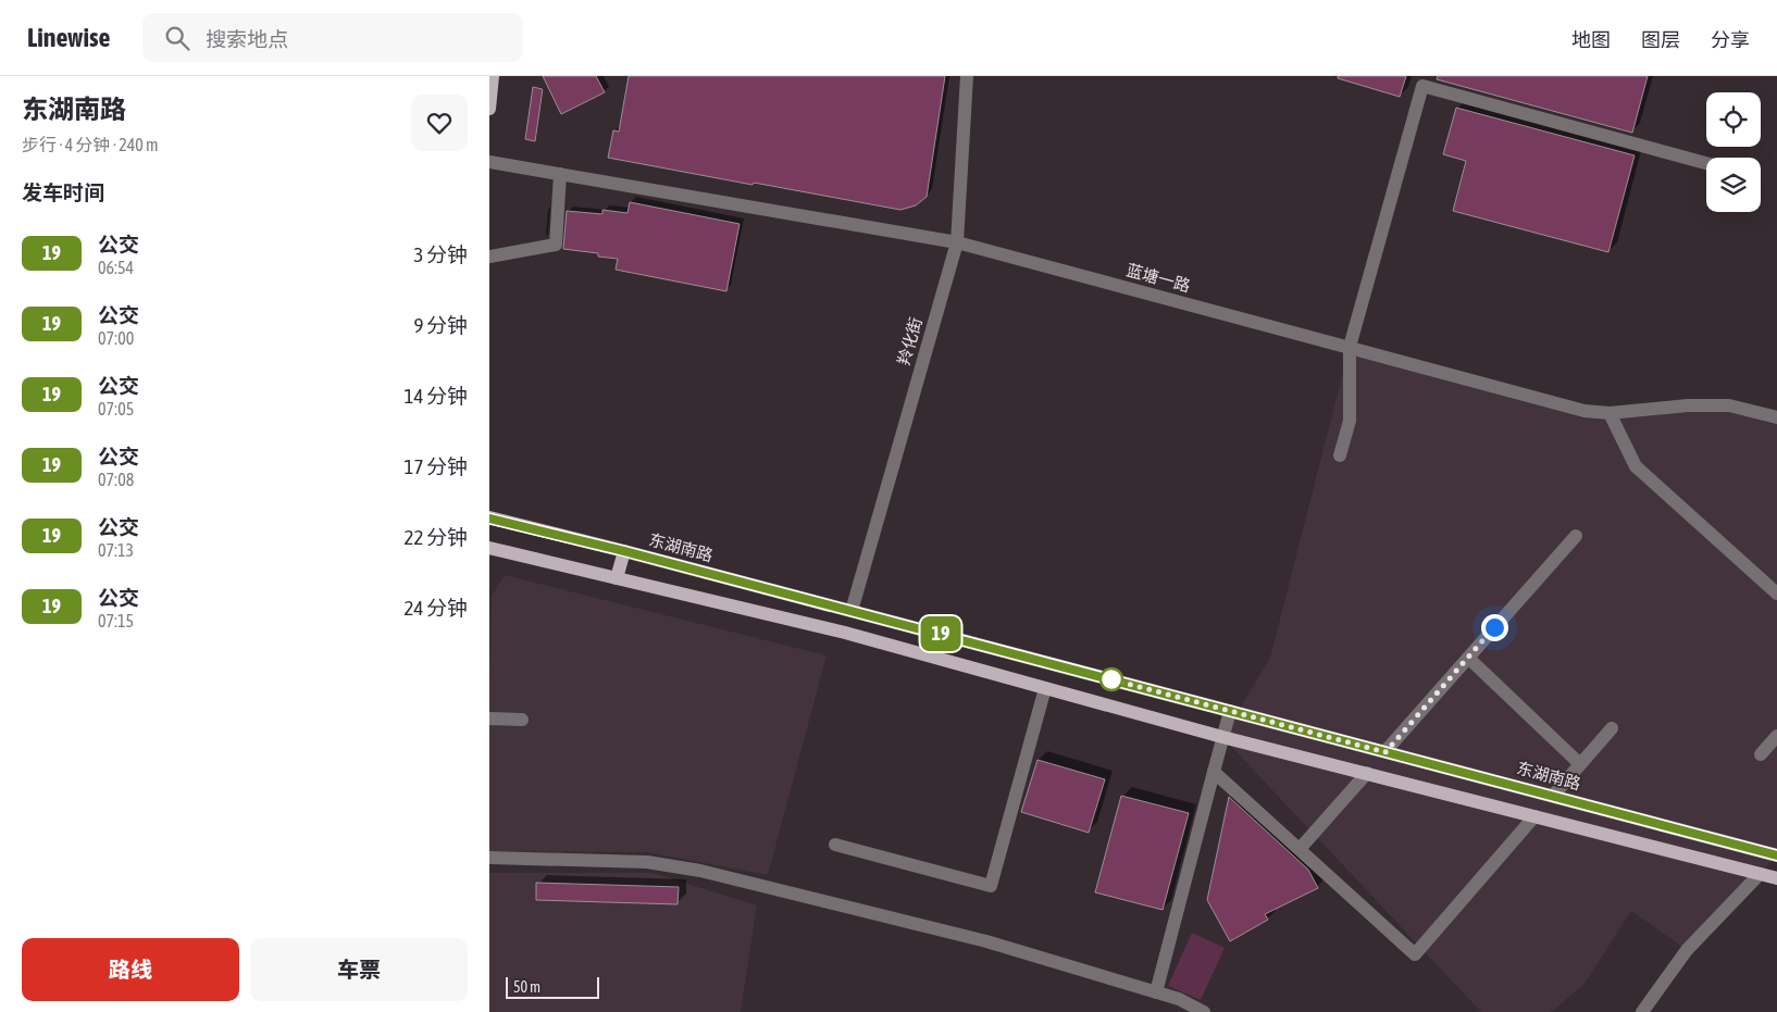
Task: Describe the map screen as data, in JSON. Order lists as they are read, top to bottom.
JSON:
{
  "streets": {
    "main road": ["东湖南路"],
    "street": ["蓝塘一路", "羚化街"]
  },
  "crossings": [
    ["蓝塘一路", "羚化街"],
    ["羚化街", "东湖南路"]
  ],
  "lines": ["bus line 19"],
  "scale_bar": "50 m",
  "page": {
    "header": "Linewise",
    "search": "搜索地点",
    "nav": ["地图", "图层", "分享"],
    "heading": [
      ["东湖南路", "步行 · 4 分钟 · 240 m"],
      "发车时间"
    ],
    "on_map": "19",
    "list": [
      {
        "mark": "19",
        "name": "公交",
        "note": "06:54",
        "value": "3 分钟"
      },
      {
        "mark": "19",
        "name": "公交",
        "note": "07:00",
        "value": "9 分钟"
      },
      {
        "mark": "19",
        "name": "公交",
        "note": "07:05",
        "value": "14 分钟"
      },
      {
        "mark": "19",
        "name": "公交",
        "note": "07:08",
        "value": "17 分钟"
      },
      {
        "mark": "19",
        "name": "公交",
        "note": "07:13",
        "value": "22 分钟"
      },
      {
        "mark": "19",
        "name": "公交",
        "note": "07:15",
        "value": "24 分钟"
      }
    ],
    "buttons": ["路线", "车票"],
    "scale": "50 m"
  }
}
